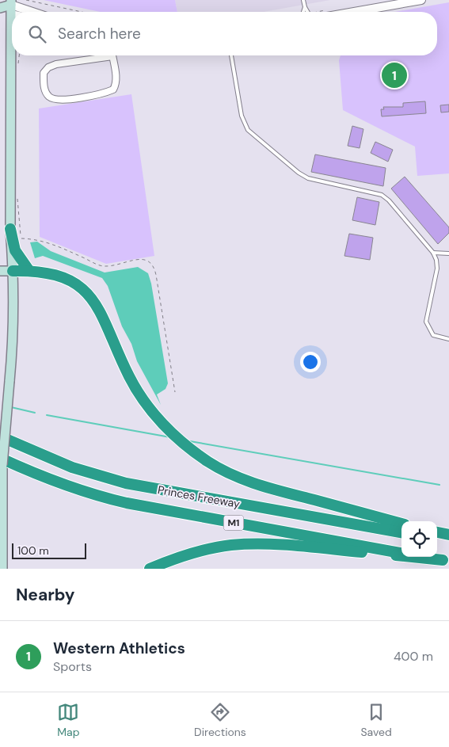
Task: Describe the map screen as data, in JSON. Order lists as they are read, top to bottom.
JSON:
{
  "streets": {
    "highway": ["Princes Freeway", "M1"]
  },
  "scale_bar": "100 m",
  "page": {
    "search": "Search here",
    "pins": "1",
    "scale": "100 m",
    "heading": "Nearby",
    "list": [
      {
        "mark": "1",
        "name": "Western Athletics",
        "note": "Sports",
        "value": "400 m"
      }
    ],
    "nav": ["Map", "Directions", "Saved"]
  }
}
